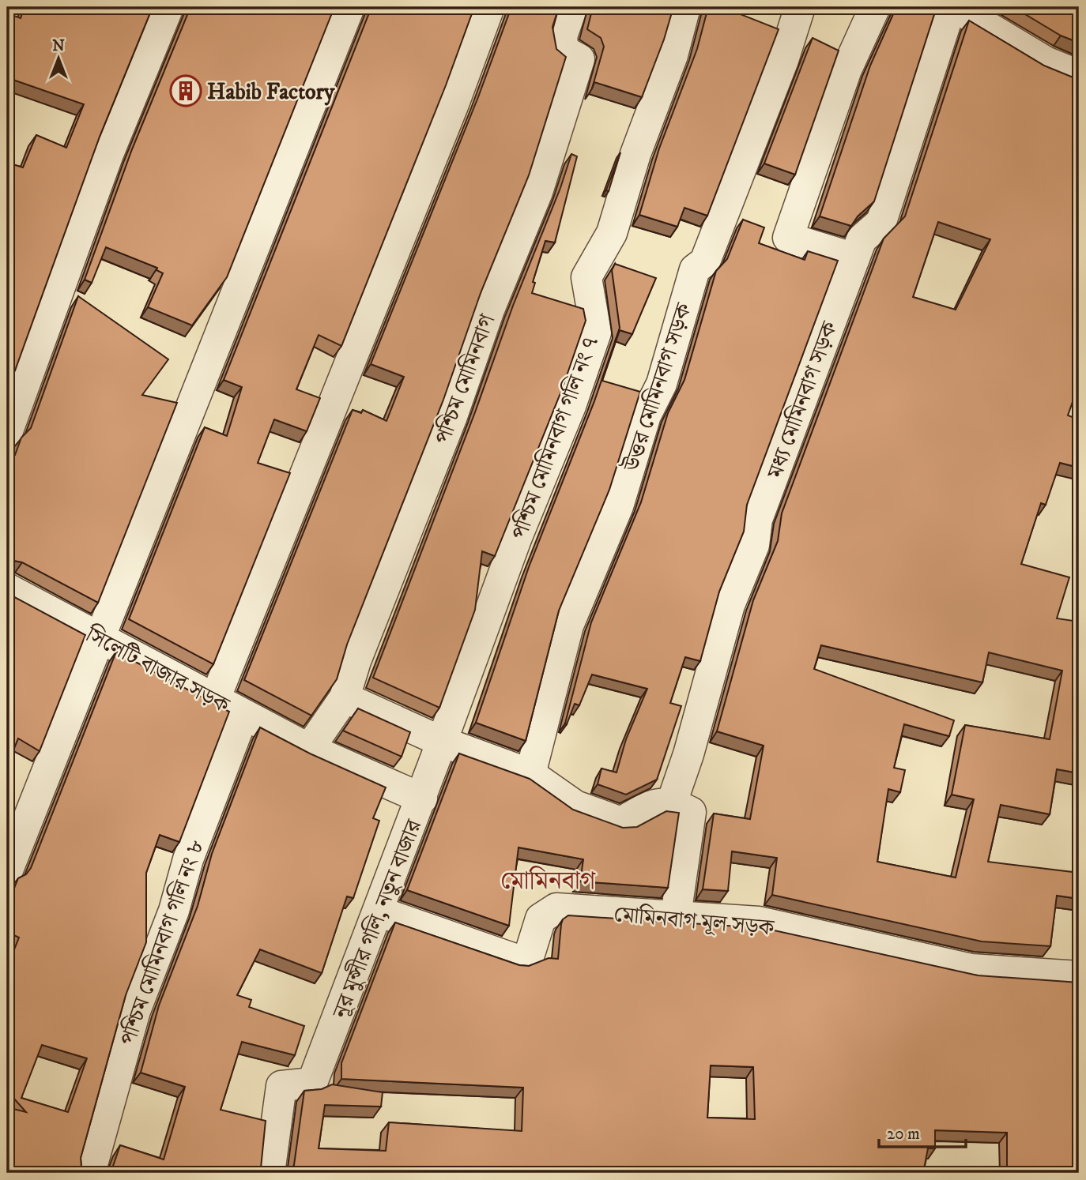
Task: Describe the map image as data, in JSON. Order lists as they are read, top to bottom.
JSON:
{
  "streets": {
    "street": [
      "পশ্চিম মোমিনবাগ",
      "উত্তর মোমিনবাগ সড়ক",
      "মধ্য মোমিনবাগ সড়ক",
      "পশ্চিম মোমিনবাগ গলি নং ৭",
      "সিলেটি বাজার সড়ক",
      "নূর মুন্সীর গলি, নতুন বাজার",
      "মোমিনবাগ মূল সড়ক",
      "পশ্চিম মোমিনবাগ গলি নং ৮"
    ]
  },
  "crossings": [
    ["পশ্চিম মোমিনবাগ", "সিলেটি বাজার সড়ক"],
    ["পশ্চিম মোমিনবাগ গলি নং ৭", "নূর মুন্সীর গলি, নতুন বাজার"],
    ["সিলেটি বাজার সড়ক", "পশ্চিম মোমিনবাগ গলি নং ৮"],
    ["নূর মুন্সীর গলি, নতুন বাজার", "মোমিনবাগ মূল সড়ক"]
  ],
  "districts": ["মোমিনবাগ"],
  "places": {
    "building": ["Habib Factory"]
  },
  "scale_bar": "20 m",
  "north": "top"
}
